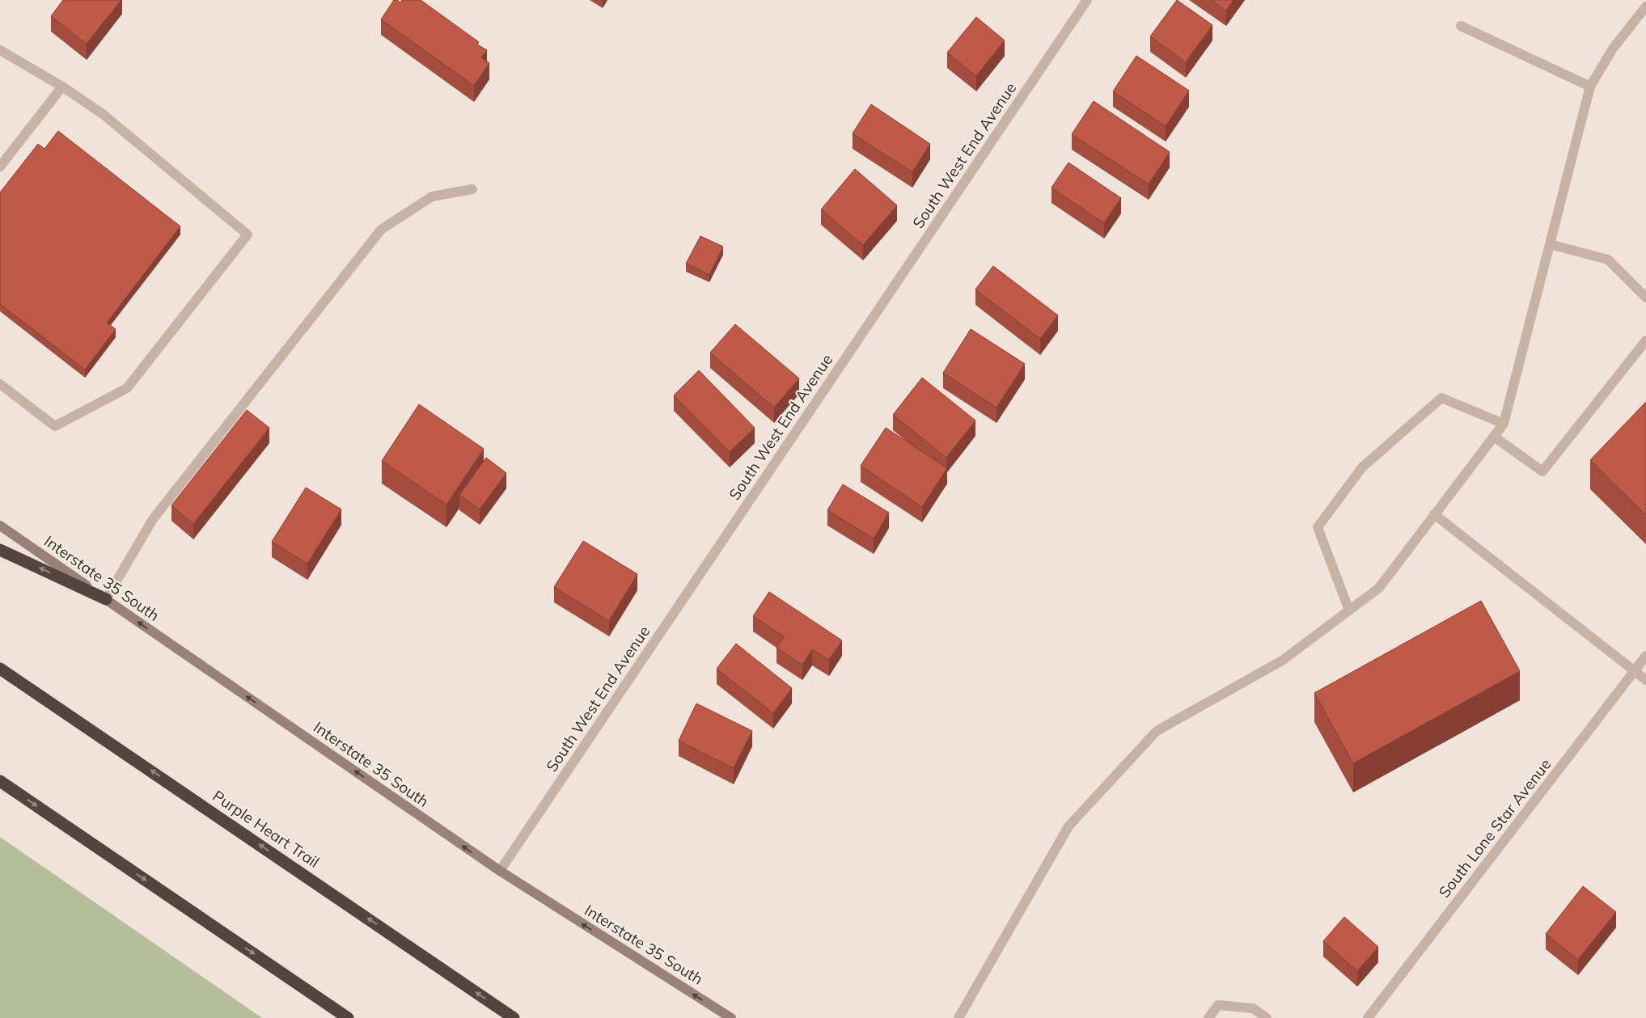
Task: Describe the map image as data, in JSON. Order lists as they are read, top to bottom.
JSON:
{
  "streets": {
    "highway": ["Purple Heart Trail"],
    "main road": ["Interstate 35 South"],
    "street": ["South West End Avenue", "South Lone Star Avenue"]
  },
  "crossings": [
    ["South West End Avenue", "Interstate 35 South"]
  ],
  "one_way": ["Interstate 35 South"]
}
